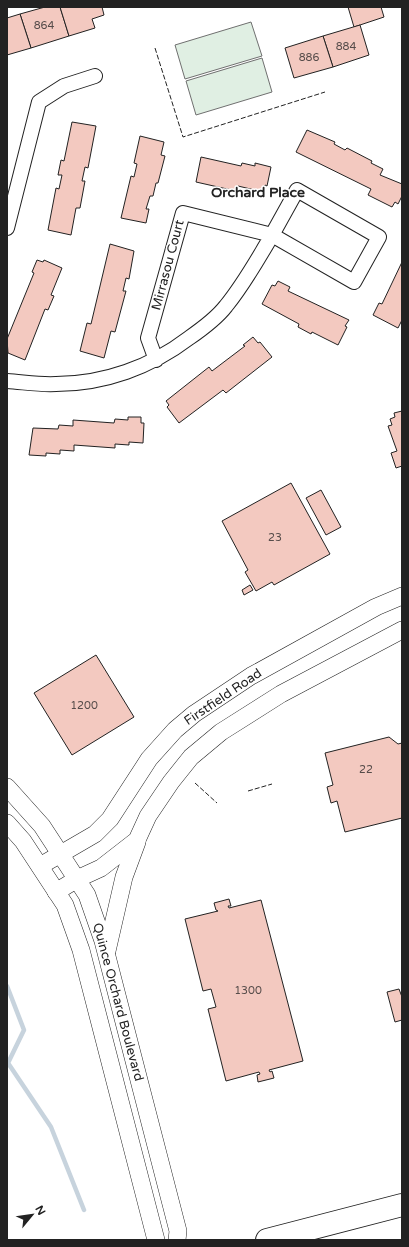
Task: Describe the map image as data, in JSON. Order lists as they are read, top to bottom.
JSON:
{
  "streets": {
    "street": ["Mirrasou Court", "Firstfield Road", "Quince Orchard Boulevard"]
  },
  "crossings": [
    ["Firstfield Road", "Quince Orchard Boulevard"]
  ],
  "districts": ["Orchard Place"],
  "house_numbers": [
    "864",
    "884",
    "886",
    "23",
    "1200",
    "22",
    "1300"
  ],
  "north": "top right"
}
